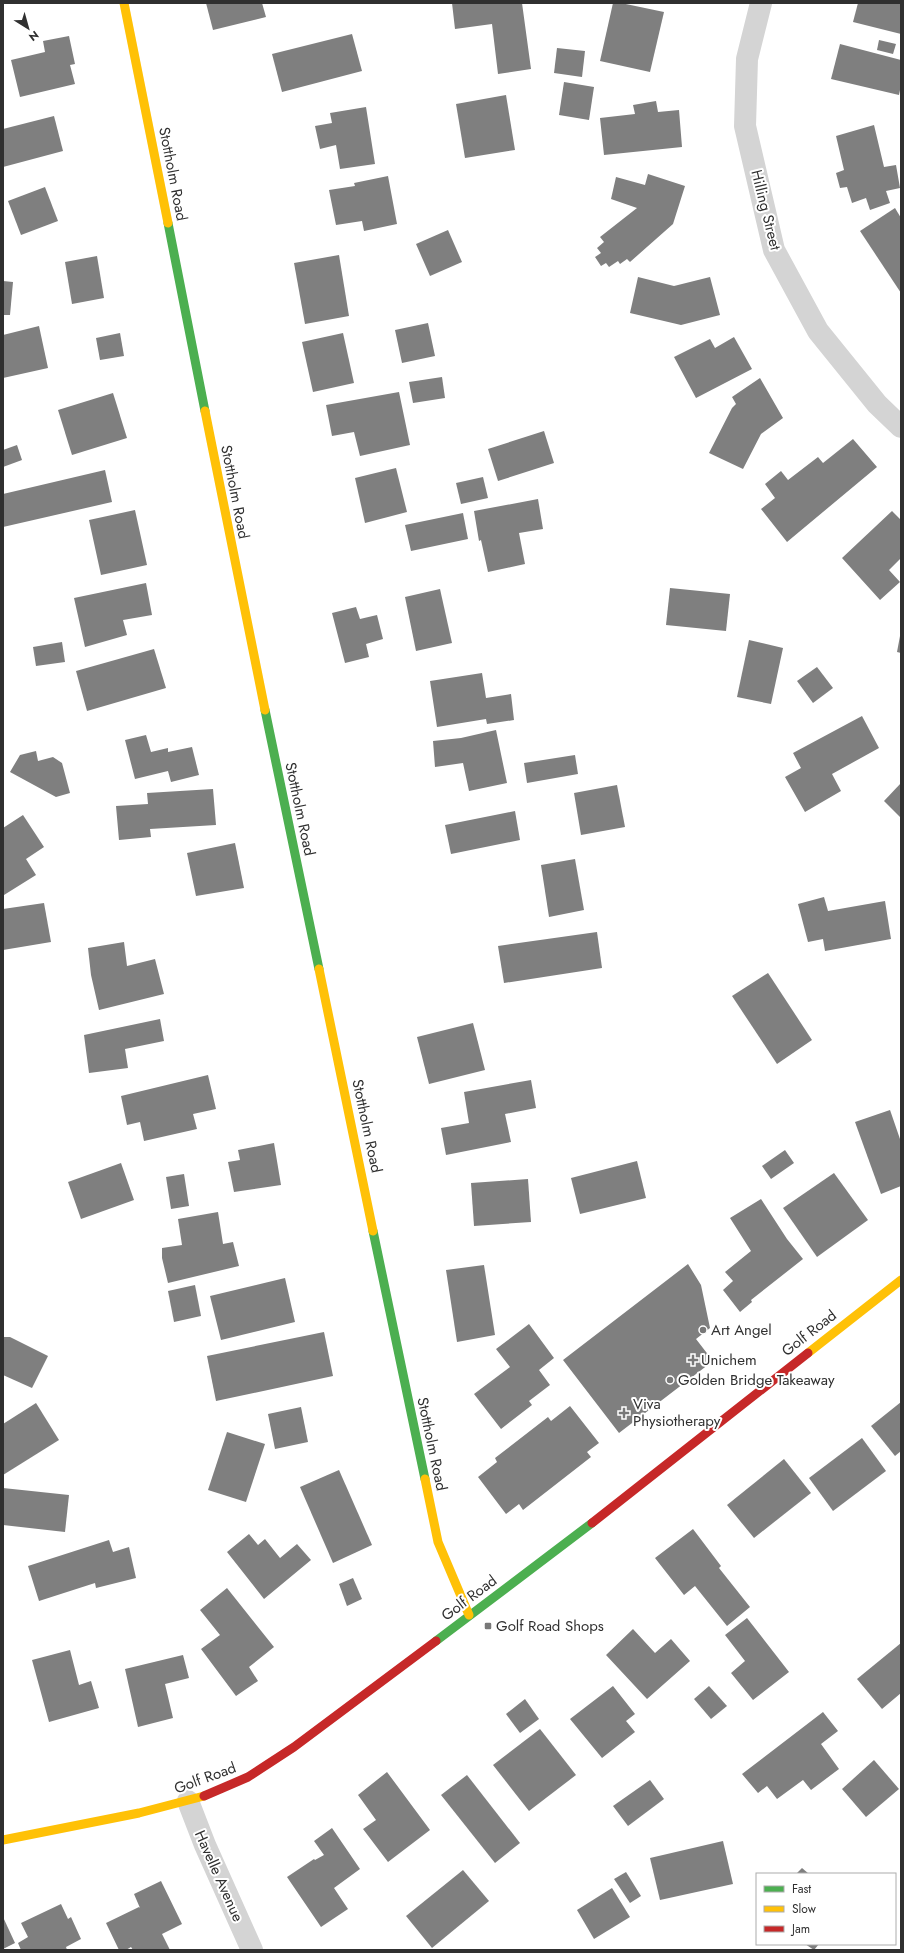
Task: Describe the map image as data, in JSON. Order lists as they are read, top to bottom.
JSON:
{
  "streets": {
    "street": [
      "Stottholm Road",
      "Hilling Street",
      "Golf Road",
      "Havelle Avenue"
    ]
  },
  "crossings": [
    ["Stottholm Road", "Golf Road"],
    ["Golf Road", "Havelle Avenue"]
  ],
  "places": {
    "other": ["Art Angel", "Golden Bridge Takeaway"],
    "health": ["Unichem", "Viva Physiotherapy"],
    "transit": ["Golf Road Shops"]
  },
  "legend": ["Fast", "Slow", "Jam"],
  "north": "bottom right"
}
